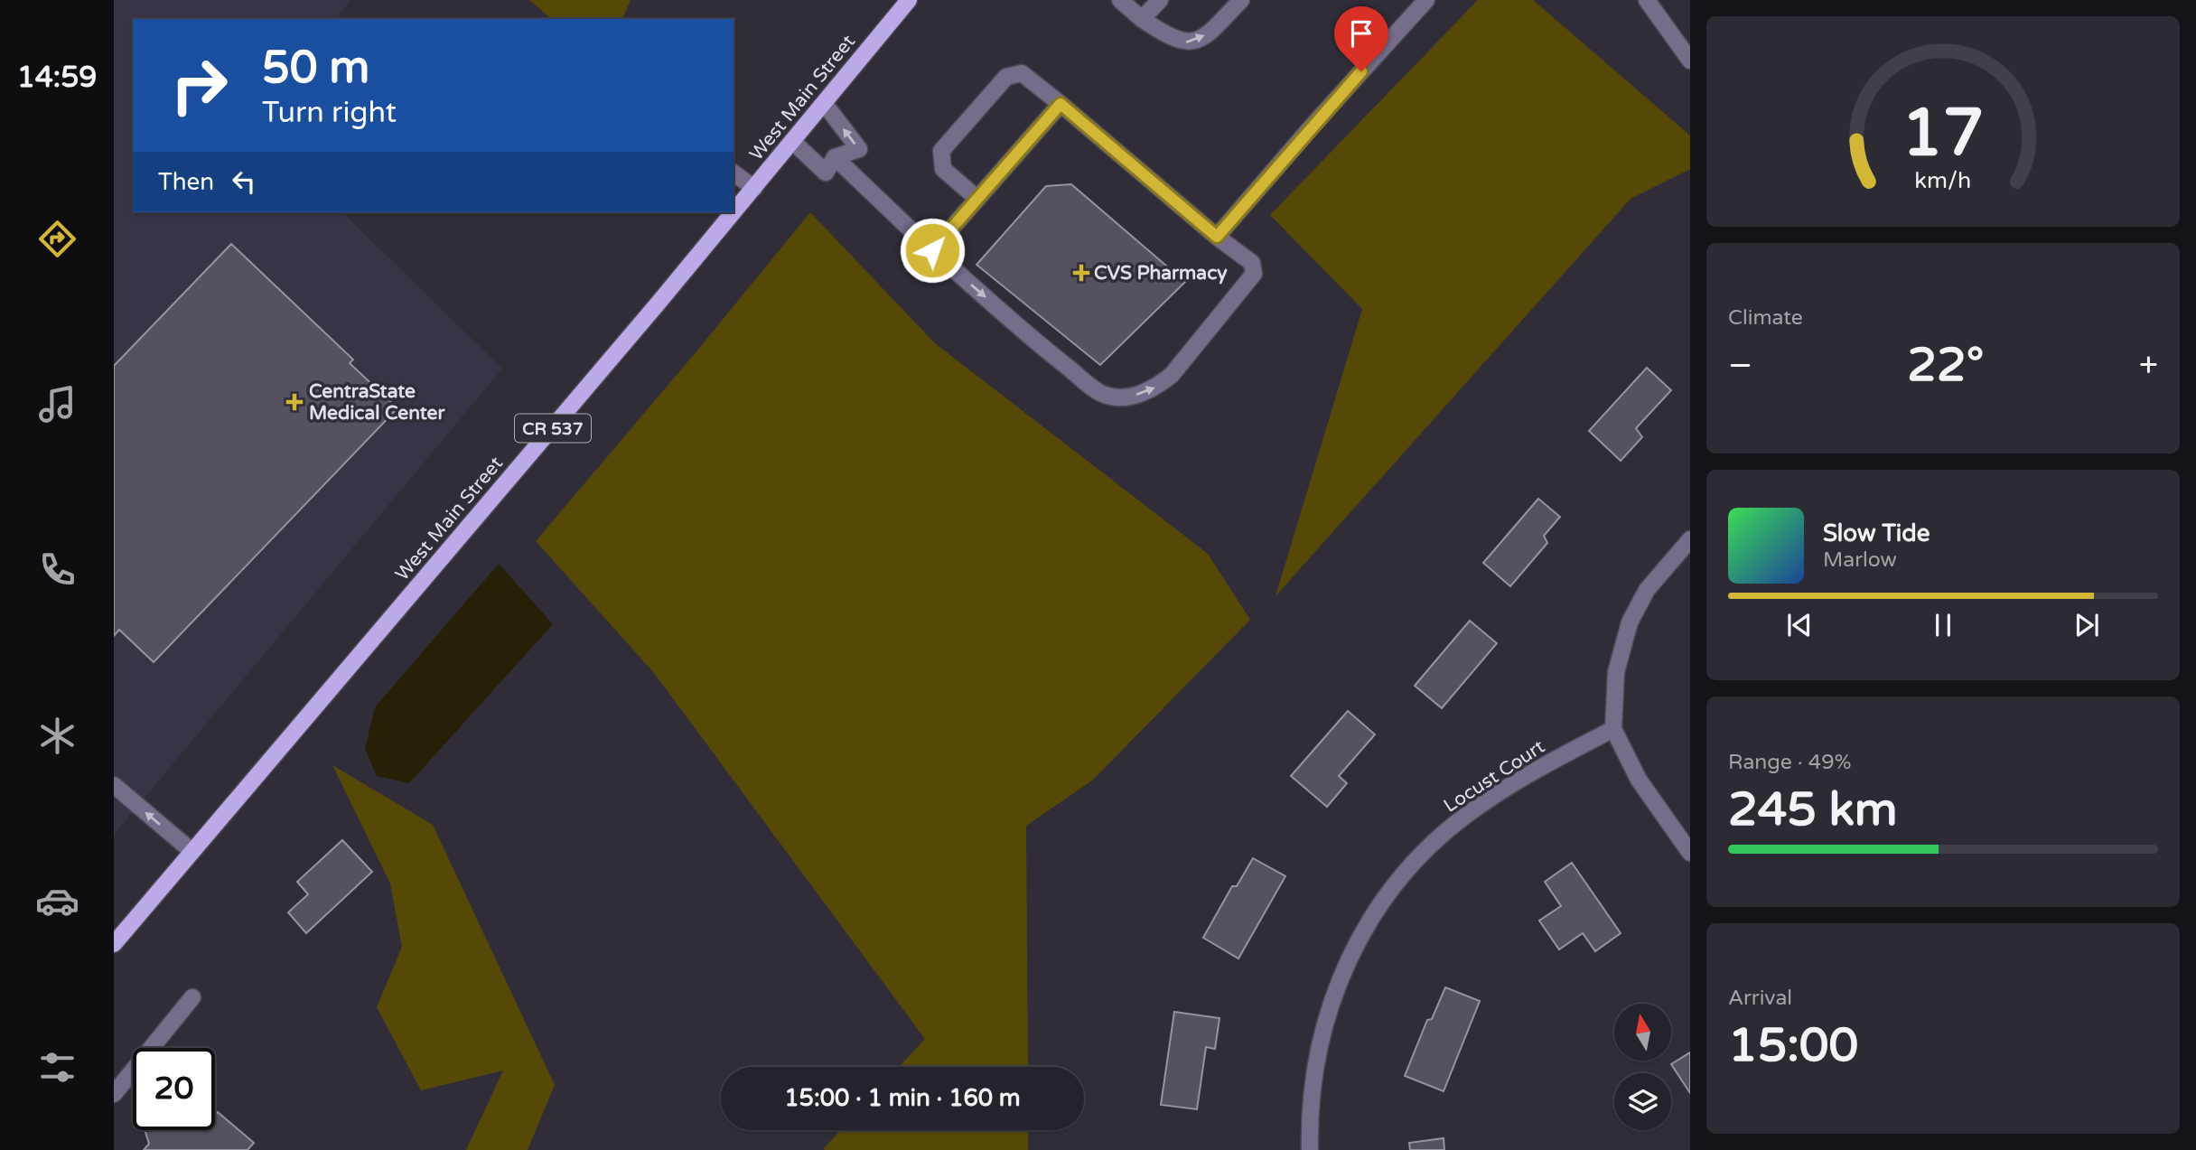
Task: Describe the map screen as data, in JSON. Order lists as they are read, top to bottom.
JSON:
{
  "streets": {
    "main road": ["West Main Street", "CR 537"],
    "street": ["Locust Court"]
  },
  "places": {
    "health": ["CVS Pharmacy", "CentraState Medical Center"]
  },
  "north": "top",
  "page": {
    "tabs": "14:59",
    "turn": ["50 m", "Turn right"],
    "then": "Then",
    "tile": [
      "Climate",
      ["Range · 49%", "245 km"],
      ["Arrival", "15:00"]
    ],
    "heat": ["−", "22°", "+"],
    "song": ["Slow Tide", "Marlow"],
    "limit": "20",
    "trip": "15:00 · 1 min · 160 m",
    "gauge": ["17", "km/h"]
  }
}
